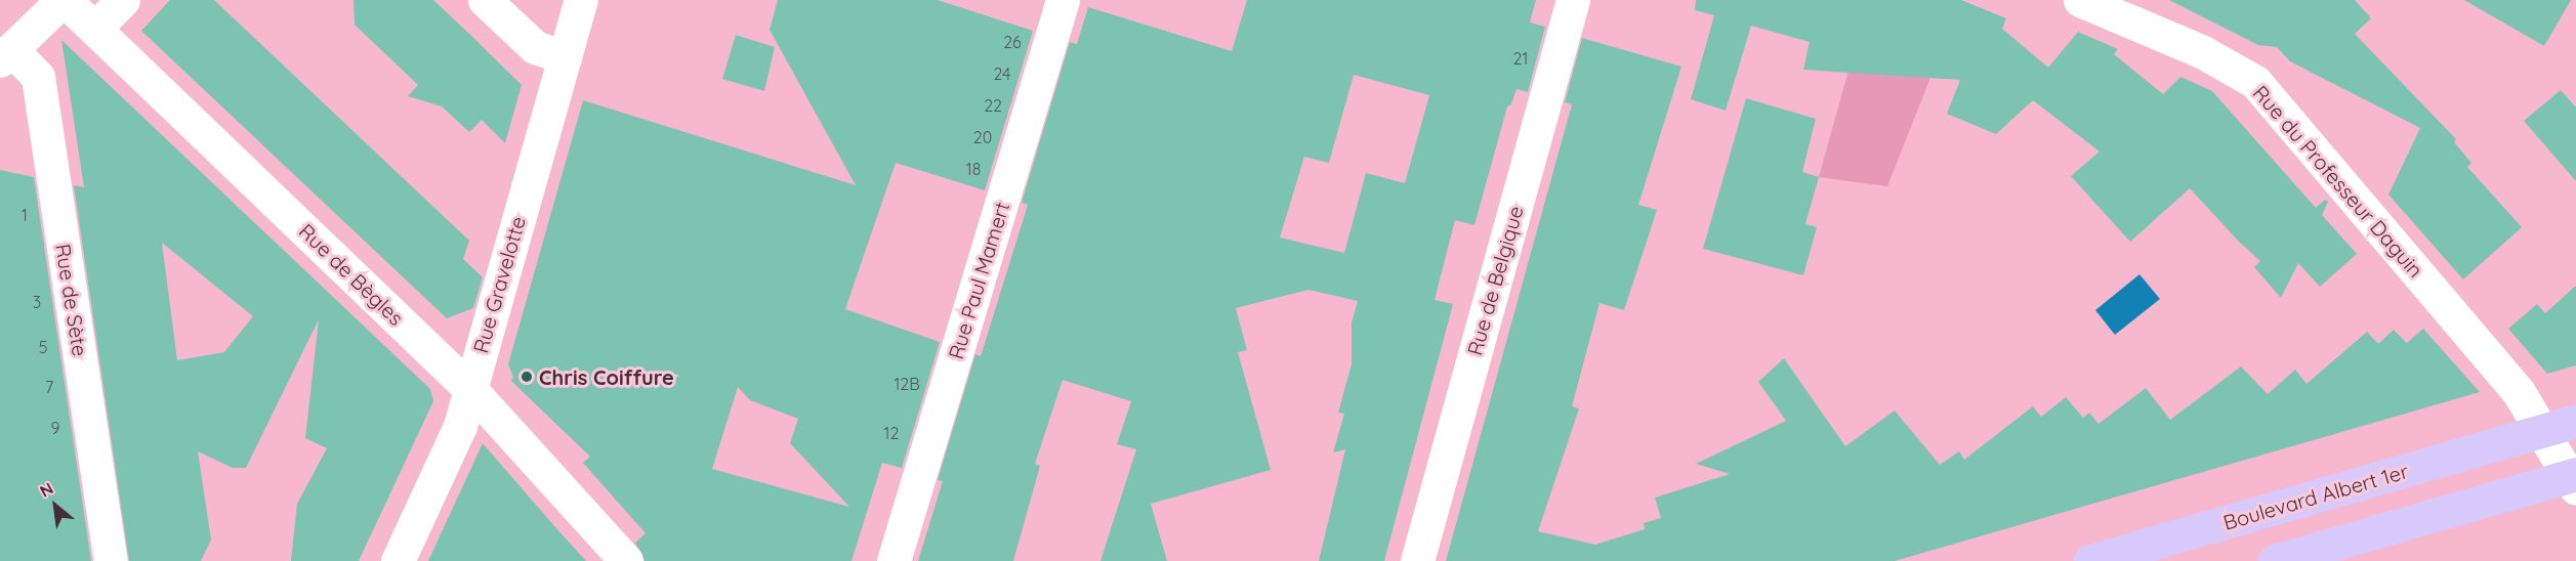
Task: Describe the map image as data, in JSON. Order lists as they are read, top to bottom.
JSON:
{
  "streets": {
    "main road": ["Boulevard Albert 1er"],
    "street": [
      "Rue du Professeur Daguin",
      "Rue de Bègles",
      "Rue Paul Mamert",
      "Rue de Belgique",
      "Rue Gravelotte",
      "Rue de Sète"
    ]
  },
  "crossings": [
    ["Rue du Professeur Daguin", "Boulevard Albert 1er"],
    ["Rue de Bègles", "Rue Gravelotte"]
  ],
  "places": ["Chris Coiffure"],
  "house_numbers": [
    "26",
    "21",
    "24",
    "22",
    "20",
    "18",
    "1",
    "3",
    "5",
    "12B",
    "7",
    "9",
    "12"
  ],
  "north": "top left"
}
